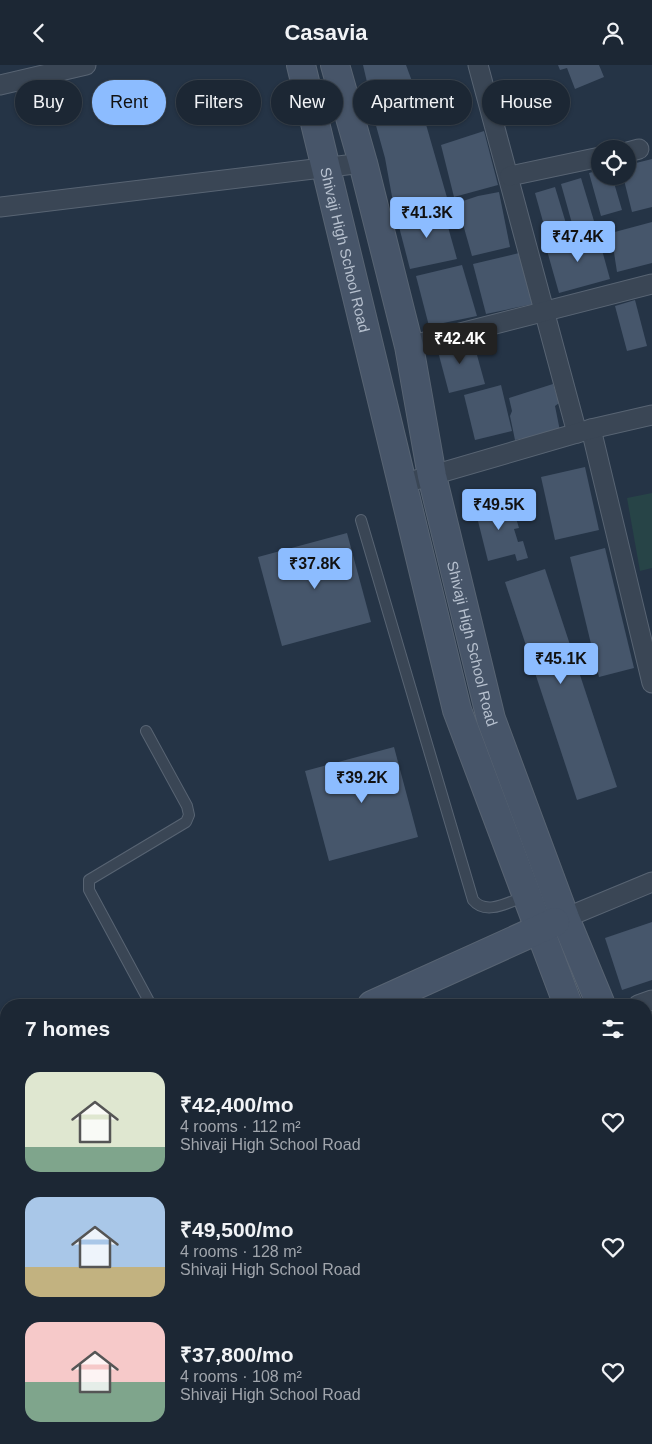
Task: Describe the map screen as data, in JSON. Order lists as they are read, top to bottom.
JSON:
{
  "streets": {
    "street": ["Shivaji High School Road"]
  },
  "page": {
    "header": "Casavia",
    "chip": [
      "Buy",
      "Rent",
      "Filters",
      "New",
      "Apartment",
      "House"
    ],
    "price": [
      "₹41.3K",
      "₹47.4K",
      "₹42.4K",
      "₹49.5K",
      "₹37.8K",
      "₹45.1K",
      "₹39.2K"
    ],
    "heading": "7 homes",
    "list": [
      {
        "name": "₹42,400/mo",
        "note": "4 rooms · 112 m² · Shivaji High School Road"
      },
      {
        "name": "₹49,500/mo",
        "note": "4 rooms · 128 m² · Shivaji High School Road"
      },
      {
        "name": "₹37,800/mo",
        "note": "4 rooms · 108 m² · Shivaji High School Road"
      }
    ]
  }
}
